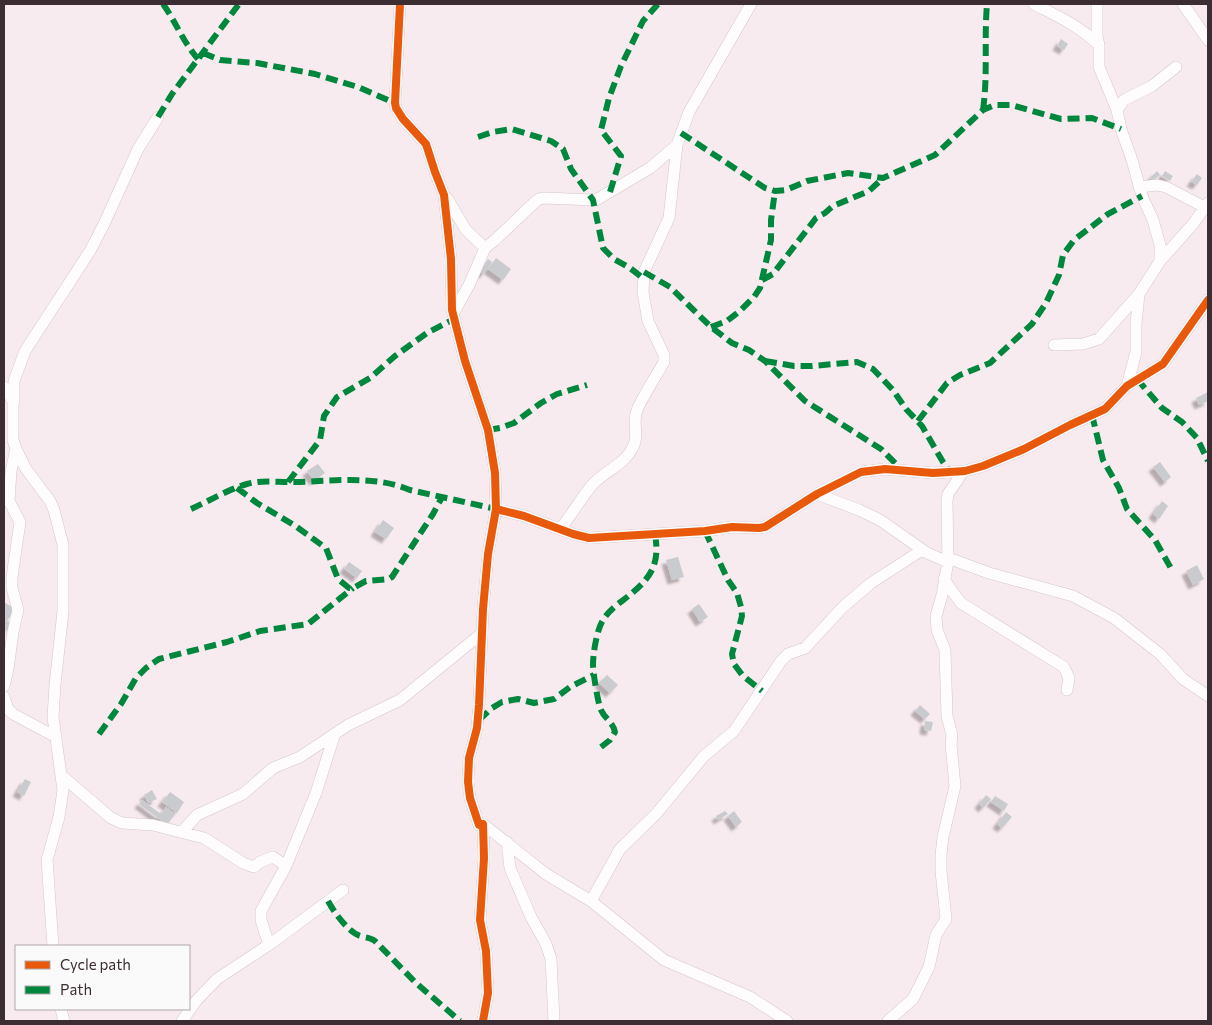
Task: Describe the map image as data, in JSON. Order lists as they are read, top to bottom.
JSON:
{
  "legend": ["Cycle path", "Path"]
}
